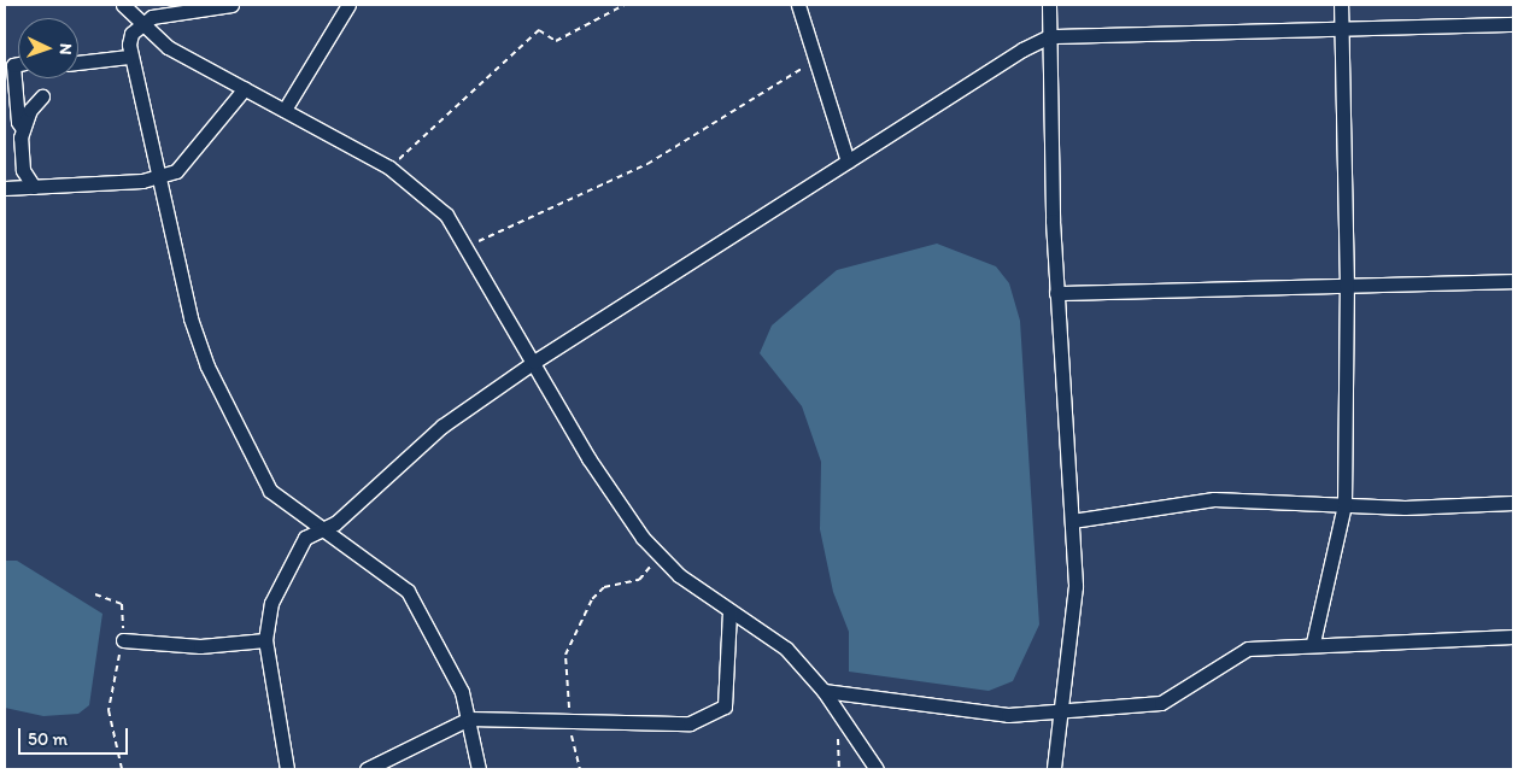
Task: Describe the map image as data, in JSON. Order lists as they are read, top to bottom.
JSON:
{
  "scale_bar": "50 m",
  "north": "right"
}
